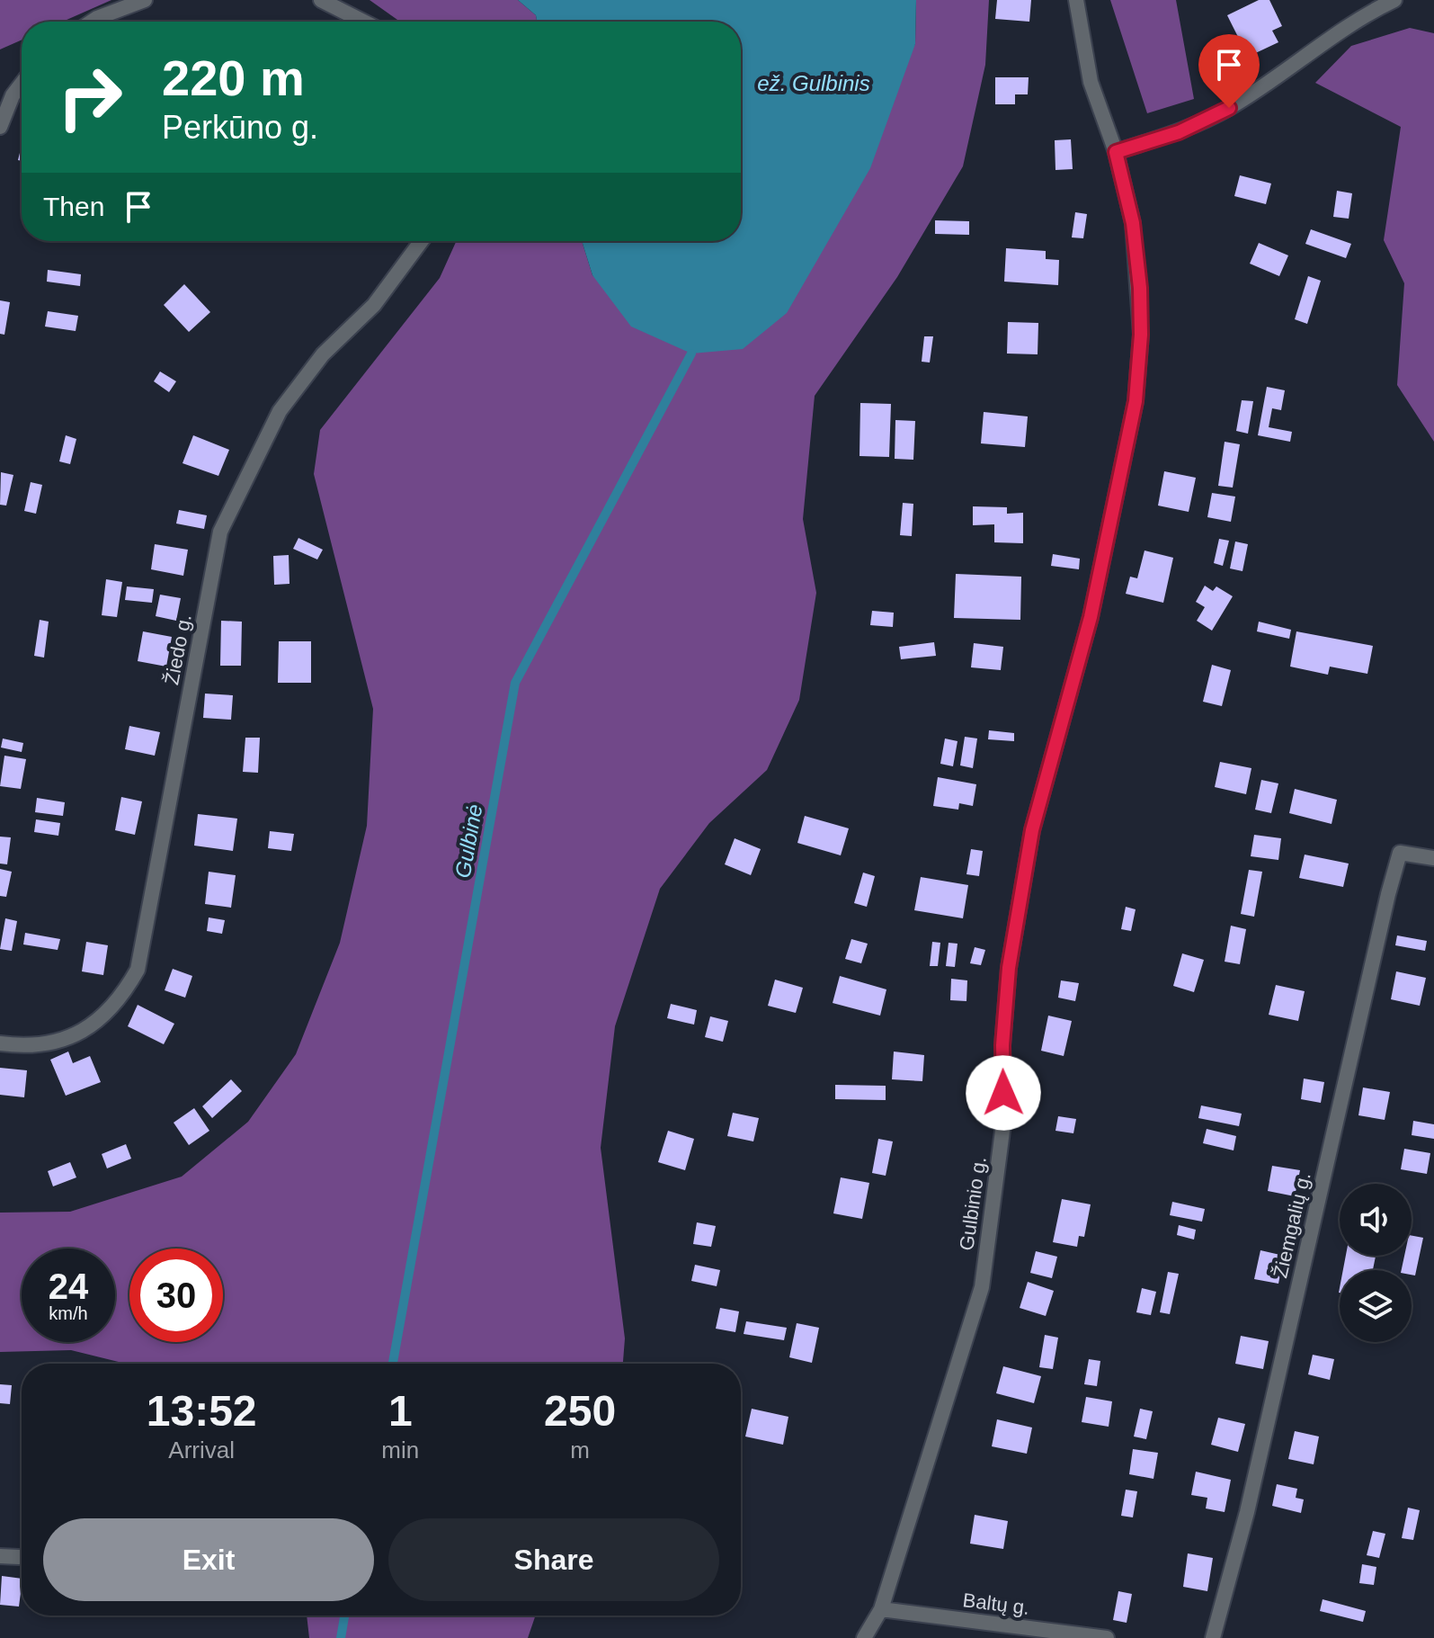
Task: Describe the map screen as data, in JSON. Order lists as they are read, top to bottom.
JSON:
{
  "streets": {
    "street": [
      "Žiedo g.",
      "Gulbinio g.",
      "Žiemgalių g.",
      "Baltų g."
    ]
  },
  "crossings": [
    ["Gulbinio g.", "Baltų g."]
  ],
  "water": ["ež. Gulbinis", "Gulbinė"],
  "page": {
    "turn": ["220 m", "Perkūno g."],
    "then": "Then",
    "speed": "24 km/h",
    "limit": "30",
    "eta": [
      "13:52",
      "Arrival",
      "1",
      "min",
      "250",
      "m"
    ],
    "buttons": ["Exit", "Share"]
  }
}
